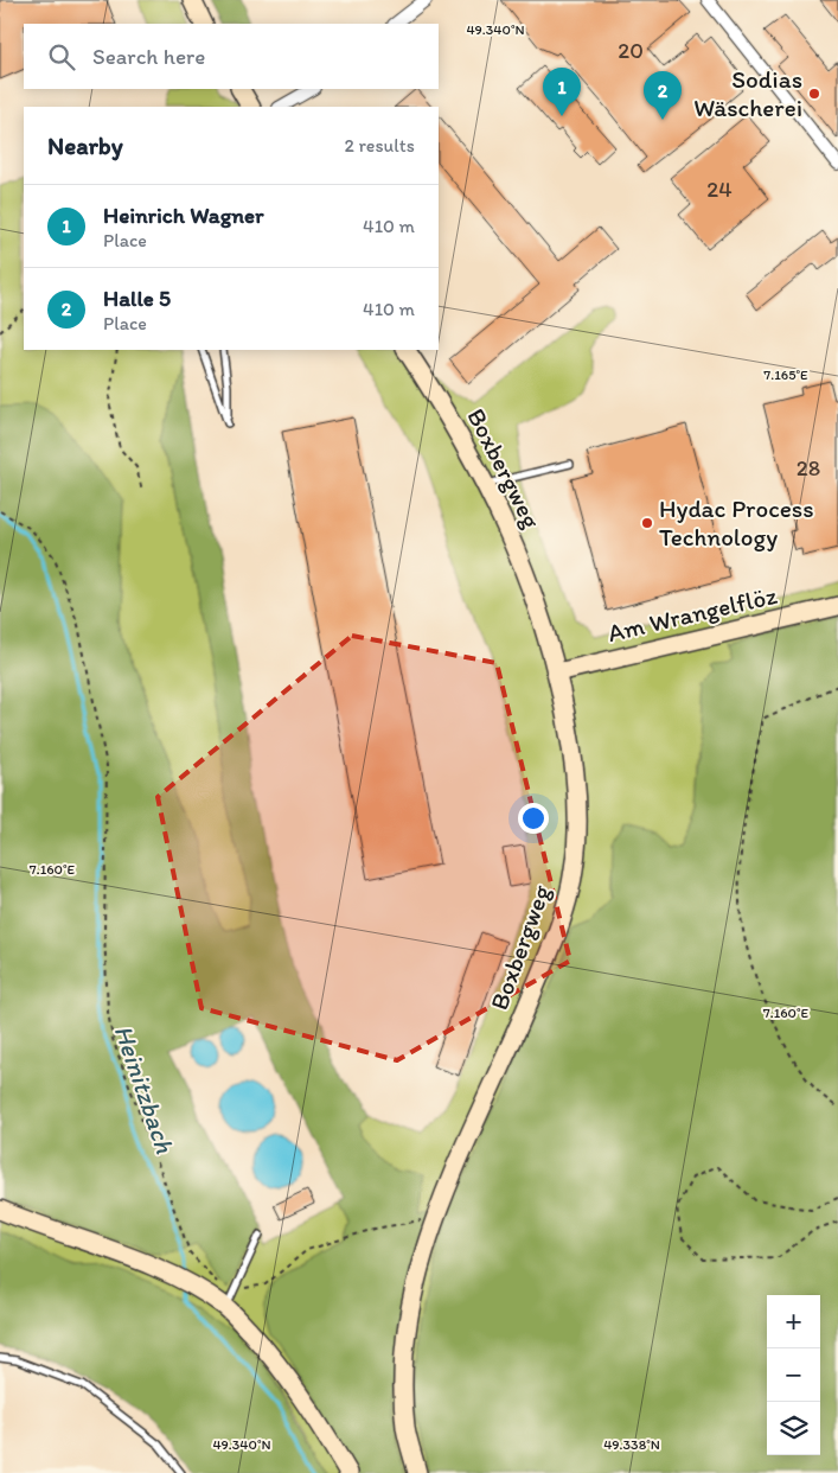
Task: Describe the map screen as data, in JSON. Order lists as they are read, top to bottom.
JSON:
{
  "streets": {
    "street": ["Boxbergweg", "Am Wrangelflöz"]
  },
  "crossings": [
    ["Boxbergweg", "Am Wrangelflöz"]
  ],
  "water": ["Heinitzbach"],
  "places": ["Sodias Wäscherei", "Hydac Process Technology"],
  "house_numbers": ["20", "24", "28"],
  "page": {
    "search": "Search here",
    "pins": ["1", "2"],
    "heading": ["Nearby", "2 results"],
    "list": [
      {
        "mark": "1",
        "name": "Heinrich Wagner",
        "note": "Place",
        "value": "410 m"
      },
      {
        "mark": "2",
        "name": "Halle 5",
        "note": "Place",
        "value": "410 m"
      }
    ],
    "map_buttons": ["+", "−"]
  },
  "coordinates": [
    "49.340°N",
    "7.165°E",
    "7.160°E",
    "49.338°N"
  ]
}
